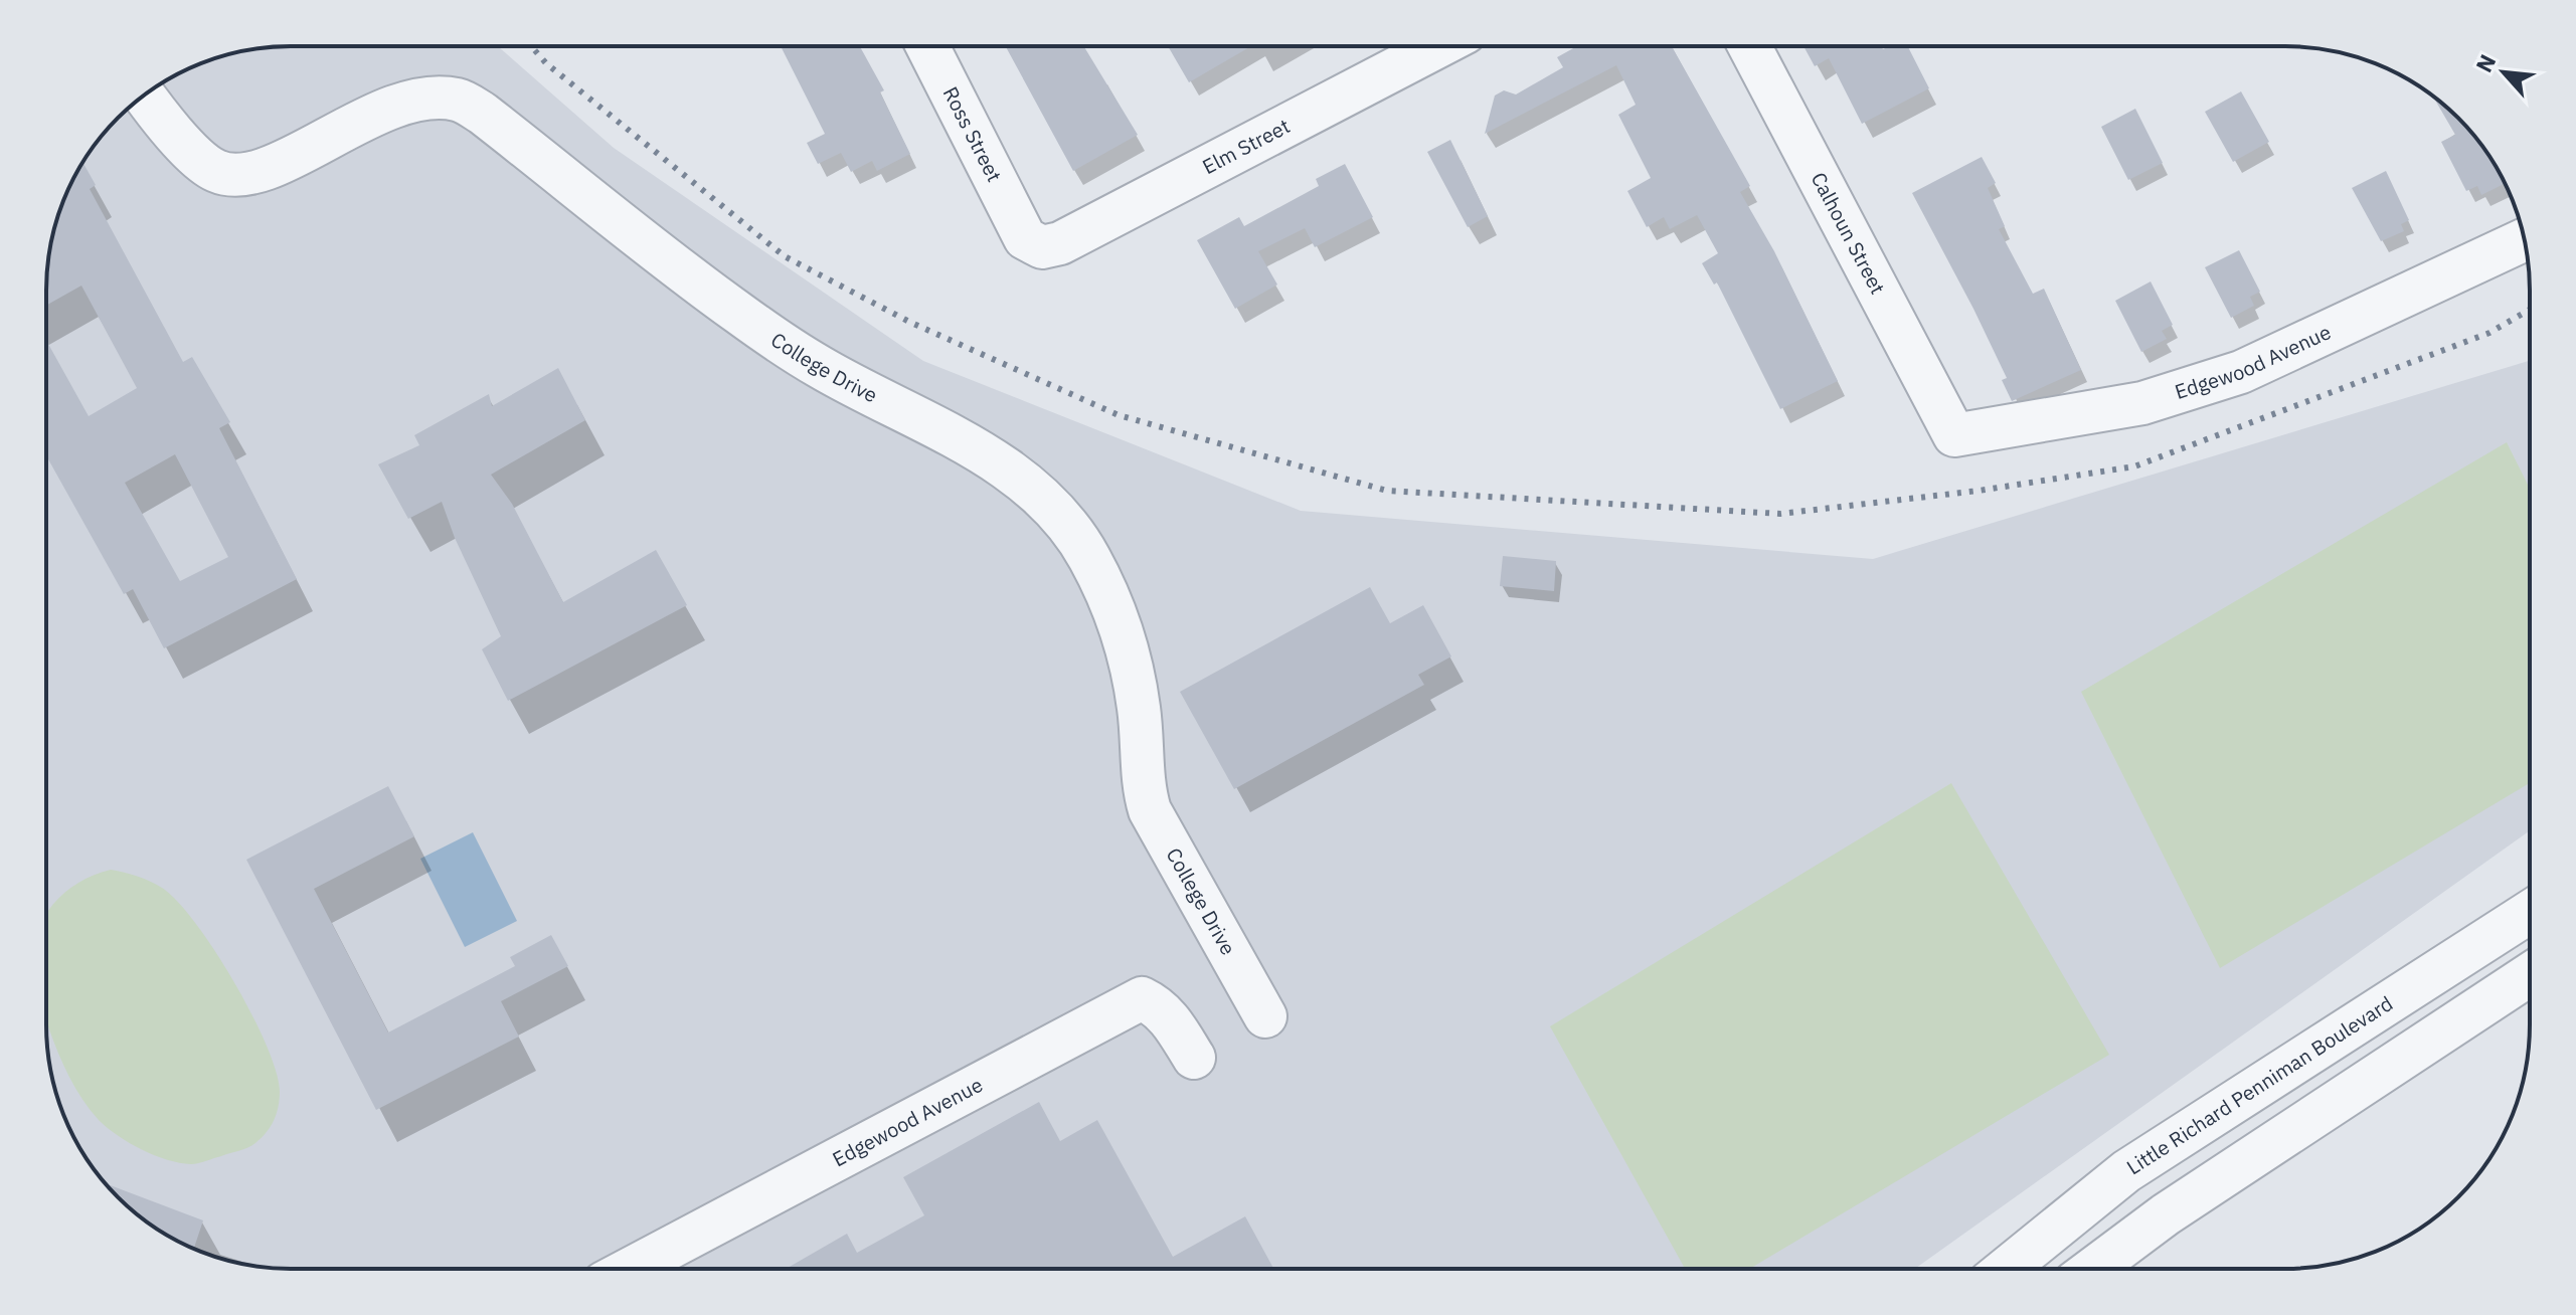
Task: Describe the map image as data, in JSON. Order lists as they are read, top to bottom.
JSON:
{
  "streets": {
    "street": [
      "Ross Street",
      "Elm Street",
      "Calhoun Street",
      "Edgewood Avenue",
      "College Drive",
      "Little Richard Penniman Boulevard"
    ]
  },
  "crossings": [
    ["Ross Street", "Elm Street"],
    ["Calhoun Street", "Edgewood Avenue"]
  ],
  "north": "top left"
}
